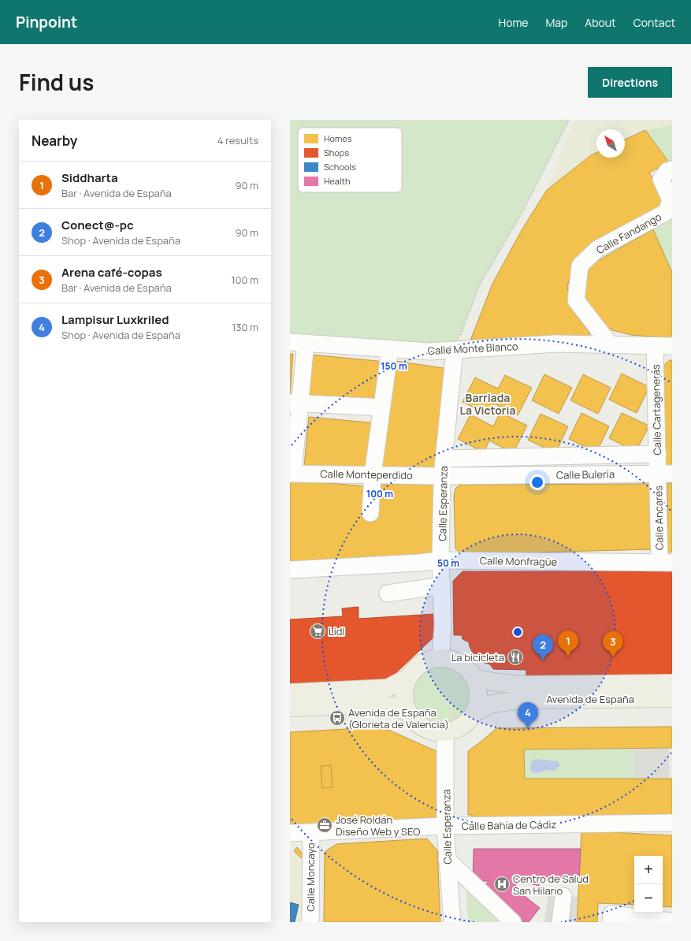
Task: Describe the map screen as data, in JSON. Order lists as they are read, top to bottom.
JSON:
{
  "streets": {
    "main road": ["Avenida de España"],
    "street": [
      "Calle Fandango",
      "Calle Monte Blanco",
      "Calle Cartageneras",
      "Calle Monteperdido",
      "Calle Bulería",
      "Calle Esperanza",
      "Calle Ancares",
      "Calle Monfragüe",
      "Calle Bahía de Cádiz",
      "Calle Moncayo"
    ]
  },
  "crossings": [
    ["Calle Fandango", "Calle Monte Blanco"],
    ["Calle Monte Blanco", "Calle Cartageneras"],
    ["Calle Monte Blanco", "Calle Esperanza"],
    ["Calle Cartageneras", "Calle Bulería"],
    ["Calle Cartageneras", "Calle Ancares"],
    ["Calle Monteperdido", "Calle Bulería"],
    ["Calle Monteperdido", "Calle Esperanza"],
    ["Calle Bulería", "Calle Esperanza"],
    ["Calle Bulería", "Calle Ancares"],
    ["Calle Esperanza", "Calle Monfragüe"],
    ["Calle Esperanza", "Avenida de España"],
    ["Calle Esperanza", "Calle Bahía de Cádiz"],
    ["Calle Ancares", "Calle Monfragüe"],
    ["Calle Bahía de Cádiz", "Calle Moncayo"]
  ],
  "districts": ["Barriada La Victoria"],
  "places": {
    "supermarket": ["Lidl"],
    "restaurant": ["La bicicleta"],
    "bus stop": ["Avenida de España (Glorieta de Valencia)"],
    "office": ["José Roldán Diseño Web y SEO"],
    "hospital": ["Centro de Salud San Hilario"]
  },
  "legend": [
    "Homes",
    "Shops",
    "Schools",
    "Health"
  ],
  "north": "top left",
  "page": {
    "header": "Pinpoint",
    "nav": [
      "Home",
      "Map",
      "About",
      "Contact"
    ],
    "title": "Find us",
    "buttons": "Directions",
    "heading": ["Nearby", "4 results"],
    "list": [
      {
        "mark": "1",
        "name": "Siddharta",
        "note": "Bar · Avenida de España",
        "value": "90 m"
      },
      {
        "mark": "2",
        "name": "Conect@-pc",
        "note": "Shop · Avenida de España",
        "value": "90 m"
      },
      {
        "mark": "3",
        "name": "Arena café-copas",
        "note": "Bar · Avenida de España",
        "value": "100 m"
      },
      {
        "mark": "4",
        "name": "Lampisur Luxkriled",
        "note": "Shop · Avenida de España",
        "value": "130 m"
      }
    ],
    "pins": [
      "1",
      "3",
      "2",
      "4"
    ],
    "map_buttons": ["+", "−"]
  },
  "rings": ["150 m", "100 m", "50 m"]
}
